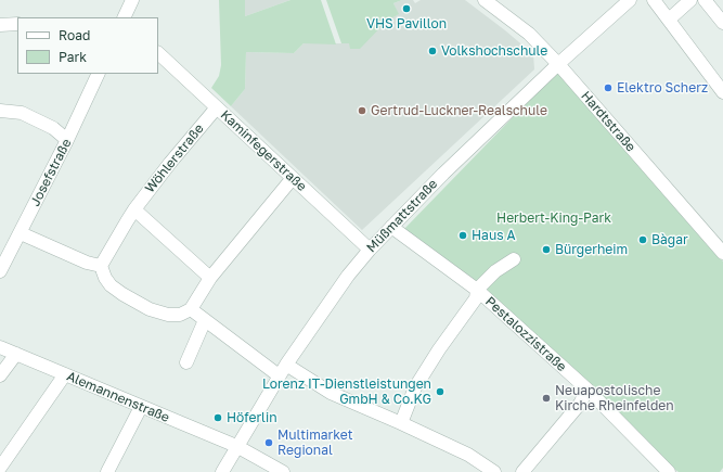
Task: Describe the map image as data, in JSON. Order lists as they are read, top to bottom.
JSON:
{
  "streets": {
    "street": [
      "Hardtstraße",
      "Kaminfegerstraße",
      "Wöhlerstraße",
      "Josefstraße",
      "Müßmattstraße",
      "Pestalozzistraße",
      "Alemannenstraße"
    ]
  },
  "crossings": [
    ["Hardtstraße", "Müßmattstraße"],
    ["Kaminfegerstraße", "Wöhlerstraße"],
    ["Kaminfegerstraße", "Müßmattstraße"],
    ["Müßmattstraße", "Pestalozzistraße"],
    ["Müßmattstraße", "Alemannenstraße"]
  ],
  "parks": ["Herbert-King-Park"],
  "places": [
    "VHS Pavillon",
    "Volkshochschule",
    "Elektro Scherz",
    "Gertrud-Luckner-Realschule",
    "Haus A",
    "Bàgar",
    "Bürgerheim",
    "Lorenz IT-Dienstleistungen GmbH & Co.KG",
    "Neuapostolische Kirche Rheinfelden",
    "Höferlin",
    "Multimarket Regional"
  ],
  "legend": ["Road", "Park"]
}
